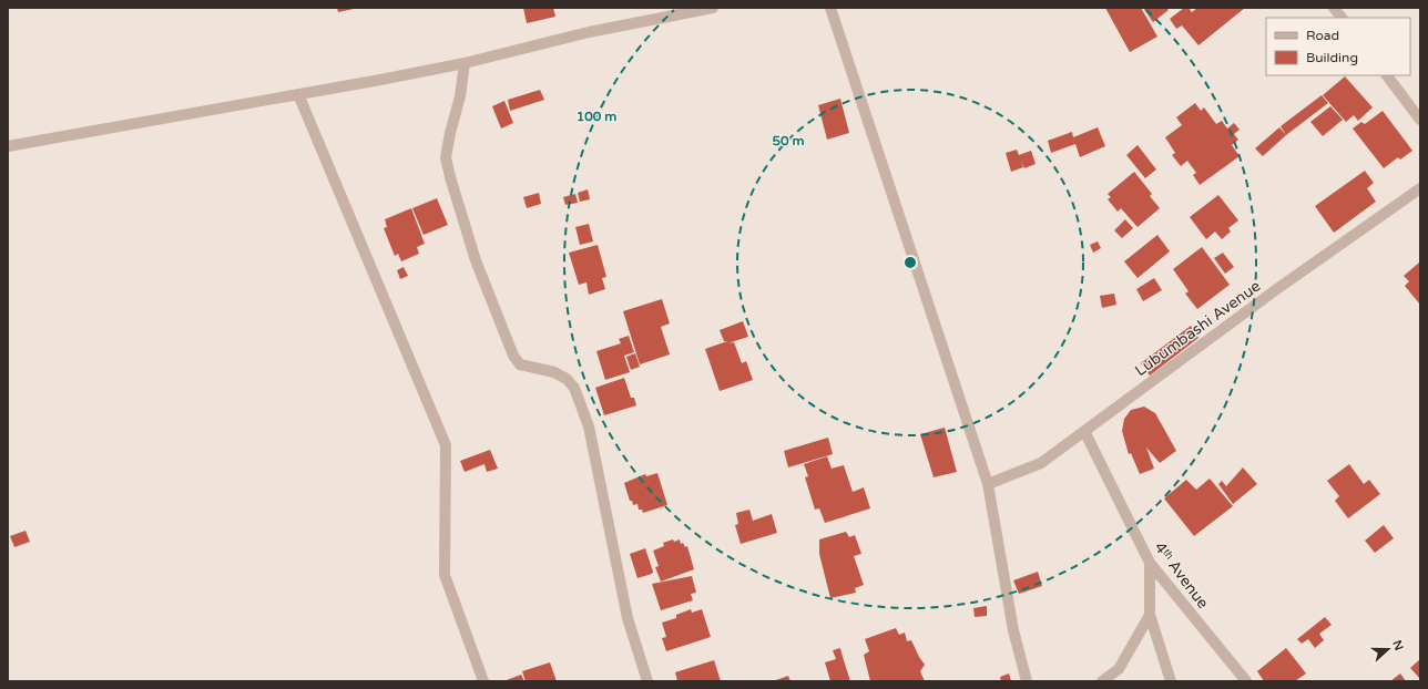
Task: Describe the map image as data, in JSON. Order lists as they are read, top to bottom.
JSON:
{
  "streets": {
    "street": ["Lubumbashi Avenue", "4ᵗʰ Avenue"]
  },
  "crossings": [
    ["Lubumbashi Avenue", "4ᵗʰ Avenue"]
  ],
  "legend": ["Road", "Building"],
  "north": "right",
  "rings": ["100 m", "50 m"]
}
